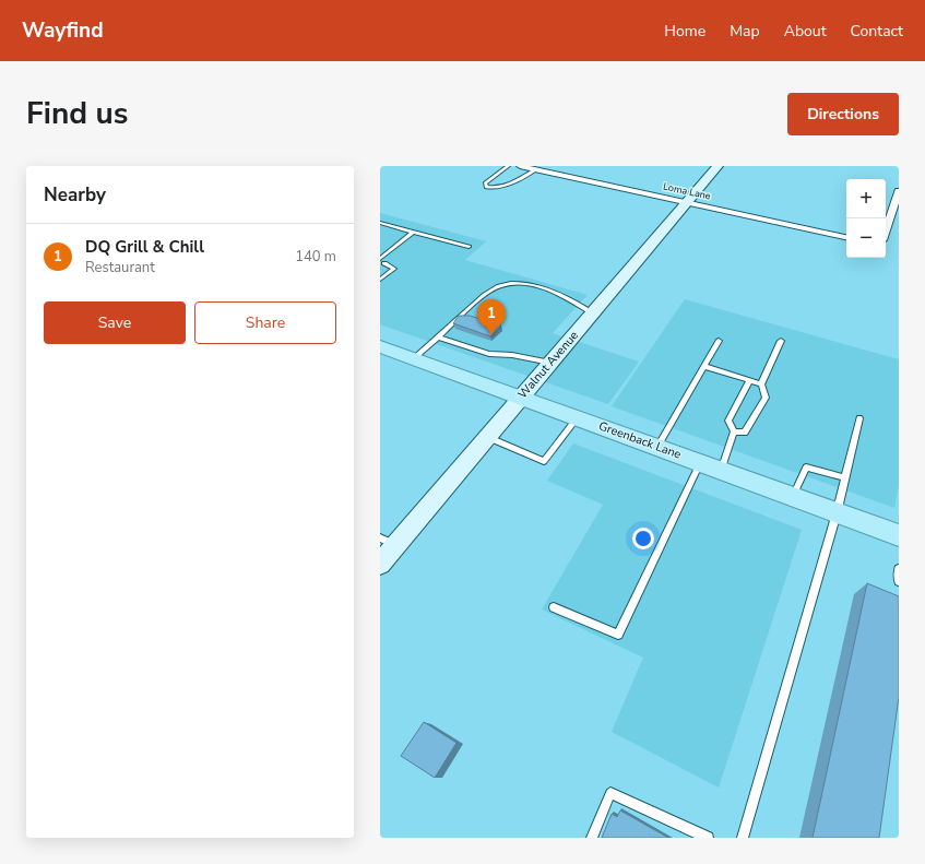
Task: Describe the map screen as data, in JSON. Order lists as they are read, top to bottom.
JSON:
{
  "streets": {
    "main road": ["Greenback Lane"],
    "street": ["Loma Lane", "Walnut Avenue"]
  },
  "crossings": [
    ["Loma Lane", "Walnut Avenue"],
    ["Walnut Avenue", "Greenback Lane"]
  ],
  "page": {
    "header": "Wayfind",
    "nav": [
      "Home",
      "Map",
      "About",
      "Contact"
    ],
    "title": "Find us",
    "buttons": [
      "Directions",
      ["Save", "Share"]
    ],
    "heading": "Nearby",
    "map_buttons": ["+", "−"],
    "list": [
      {
        "mark": "1",
        "name": "DQ Grill & Chill",
        "note": "Restaurant",
        "value": "140 m"
      }
    ],
    "pins": "1"
  }
}
